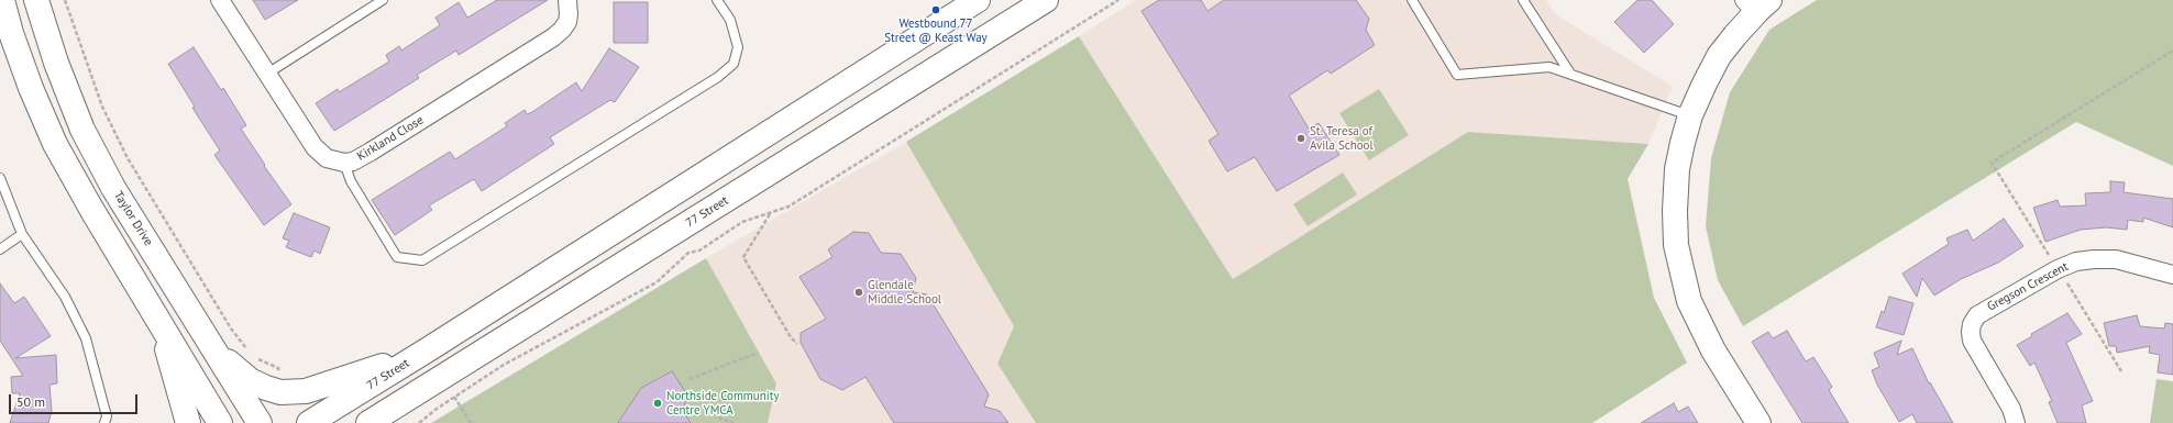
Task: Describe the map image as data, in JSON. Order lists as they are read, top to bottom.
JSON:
{
  "streets": {
    "main road": ["77 Street", "Taylor Drive"],
    "street": ["Kirkland Close", "Gregson Crescent"]
  },
  "places": [
    "Westbound 77 Street @ Keast Way",
    "St. Teresa of Avila School",
    "Glendale Middle School",
    "Northside Community Centre YMCA"
  ],
  "scale_bar": "50 m"
}
